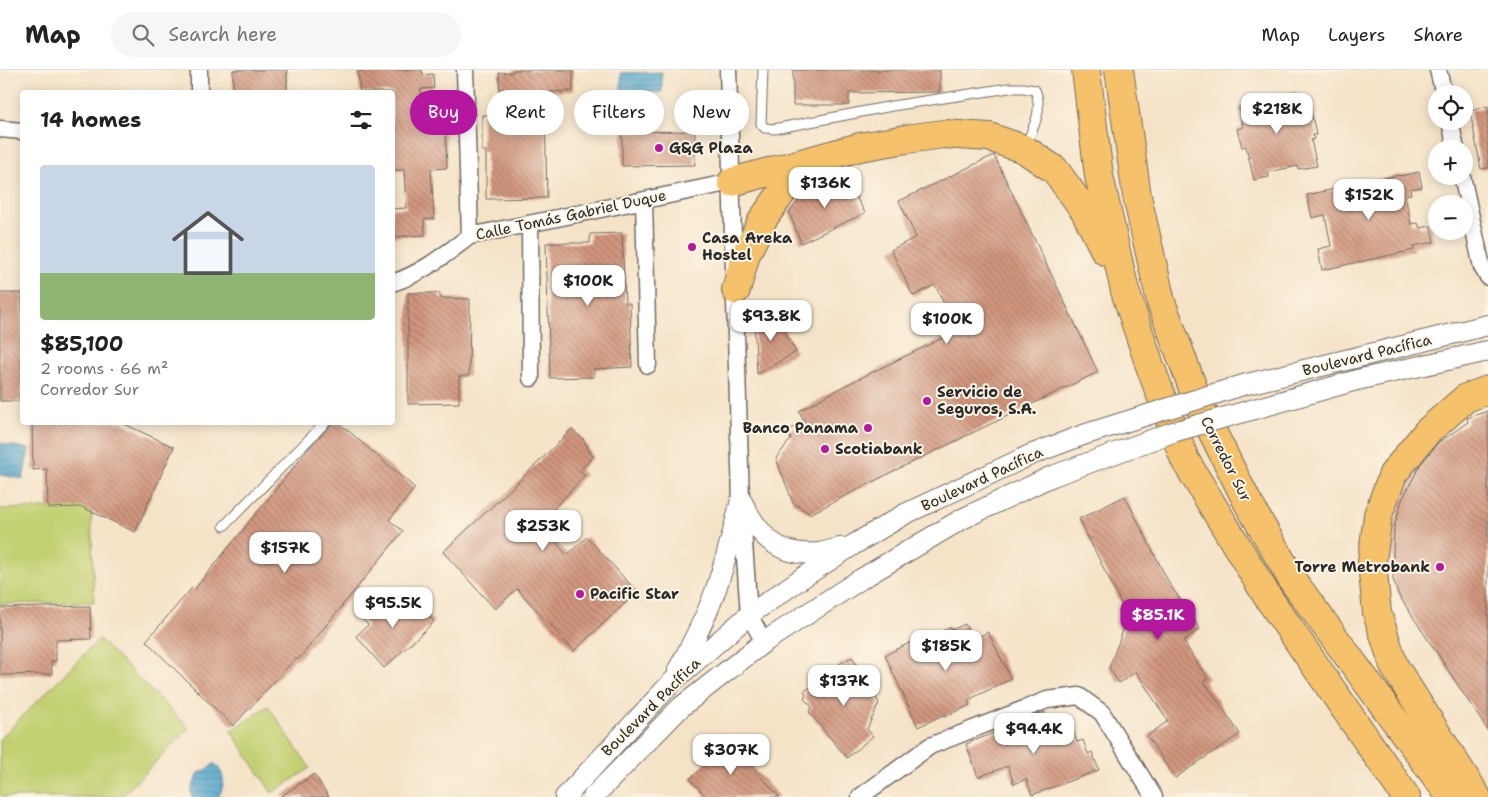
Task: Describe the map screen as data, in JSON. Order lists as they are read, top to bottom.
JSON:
{
  "streets": {
    "highway": ["Corredor Sur"],
    "street": ["Calle Tomás Gabriel Duque", "Boulevard Pacífica"]
  },
  "places": [
    "G&G Plaza",
    "Casa Areka Hostel",
    "Servicio de Seguros, S.A.",
    "Banco Panama",
    "Scotiabank",
    "Torre Metrobank",
    "Pacific Star"
  ],
  "page": {
    "header": "Map",
    "search": "Search here",
    "nav": ["Map", "Layers", "Share"],
    "map_buttons": ["+", "−"],
    "chip": [
      "Buy",
      "Rent",
      "Filters",
      "New"
    ],
    "heading": "14 homes",
    "price": [
      "$218K",
      "$136K",
      "$152K",
      "$100K",
      "$93.8K",
      "$100K",
      "$253K",
      "$157K",
      "$95.5K",
      "$85.1K",
      "$185K",
      "$137K",
      "$94.4K",
      "$307K"
    ],
    "list": [
      {
        "name": "$85,100",
        "note": "2 rooms · 66 m² · Corredor Sur"
      }
    ]
  }
}
